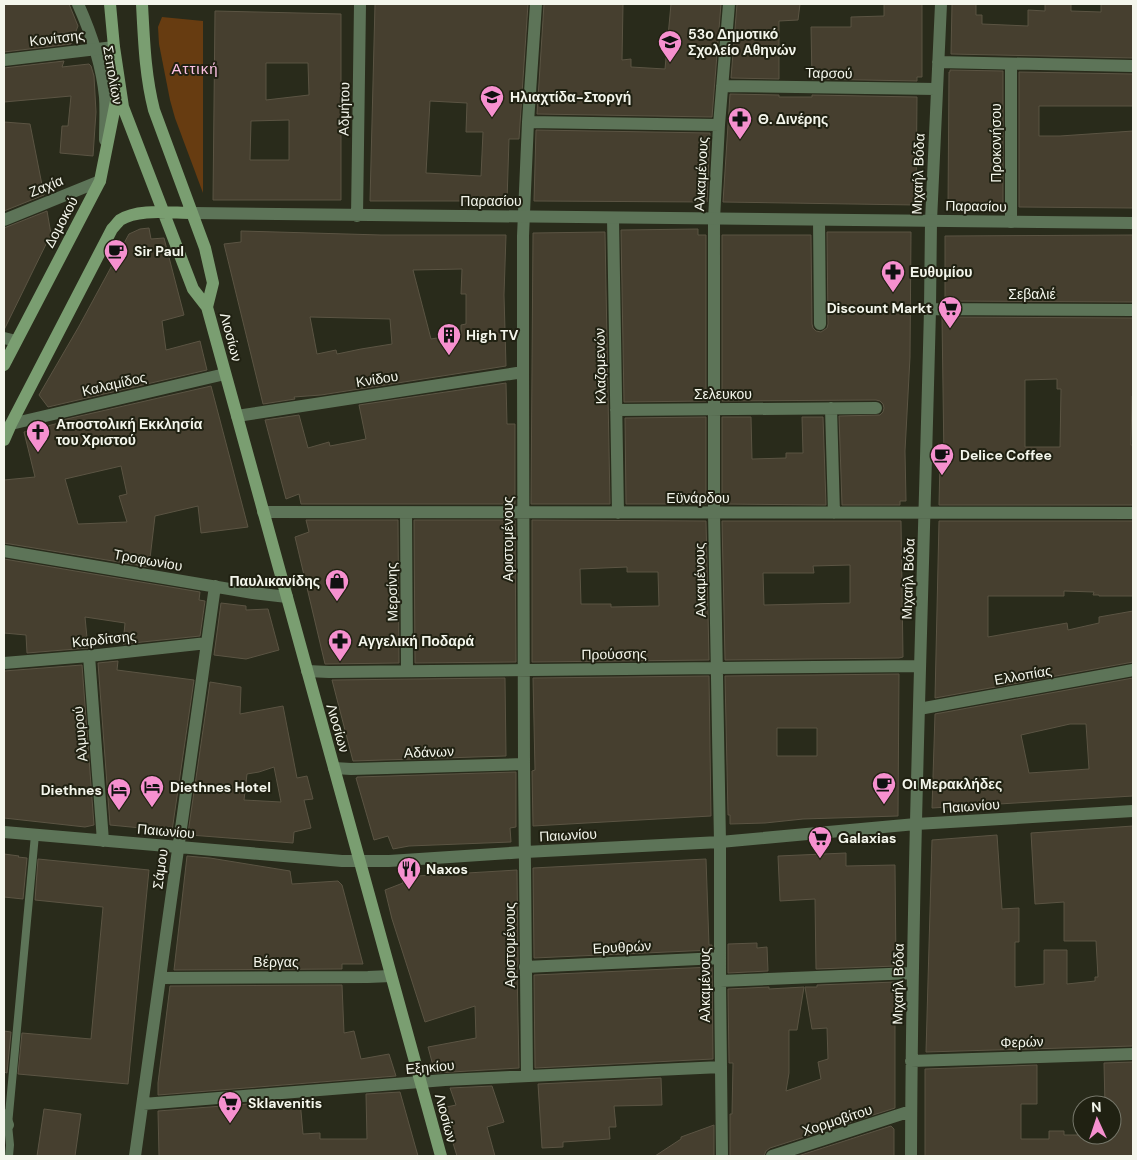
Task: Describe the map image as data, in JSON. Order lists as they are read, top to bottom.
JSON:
{
  "streets": {
    "main road": ["Παρασίου", "Δομοκού", "Λιοσίων"],
    "street": [
      "Κονίτσης",
      "Ταρσού",
      "Σεπολίων",
      "Αδμήτου",
      "Προκονήσου",
      "Αλκαμένους",
      "Μιχαήλ Βόδα",
      "Ζαχία",
      "Σεβαλιέ",
      "Κλαζομενών",
      "Κνίδου",
      "Καλαμίδος",
      "Σελευκου",
      "Εϋνάρδου",
      "Αριστομένους",
      "Τροφωνίου",
      "Μερσίνης",
      "Καρδίτσης",
      "Προύσσης",
      "Ελλοπίας",
      "Αλμυρού",
      "Αδάνων",
      "Παιωνίου",
      "Σάμου",
      "Ερυθρών",
      "Βέργας",
      "Φερών",
      "Εξηκίου",
      "Χορμοβίτου"
    ]
  },
  "crossings": [
    ["Κονίτσης", "Σεπολίων"],
    ["Κονίτσης", "Λιοσίων"],
    ["Ταρσού", "Αλκαμένους"],
    ["Ταρσού", "Μιχαήλ Βόδα"],
    ["Σεπολίων", "Δομοκού"],
    ["Αδμήτου", "Παρασίου"],
    ["Προκονήσου", "Παρασίου"],
    ["Αλκαμένους", "Παρασίου"],
    ["Αλκαμένους", "Σελευκου"],
    ["Αλκαμένους", "Εϋνάρδου"],
    ["Αλκαμένους", "Προύσσης"],
    ["Αλκαμένους", "Παιωνίου"],
    ["Αλκαμένους", "Ερυθρών"],
    ["Αλκαμένους", "Εξηκίου"],
    ["Μιχαήλ Βόδα", "Παρασίου"],
    ["Μιχαήλ Βόδα", "Σεβαλιέ"],
    ["Μιχαήλ Βόδα", "Εϋνάρδου"],
    ["Μιχαήλ Βόδα", "Προύσσης"],
    ["Μιχαήλ Βόδα", "Ελλοπίας"],
    ["Μιχαήλ Βόδα", "Παιωνίου"],
    ["Μιχαήλ Βόδα", "Φερών"],
    ["Μιχαήλ Βόδα", "Χορμοβίτου"],
    ["Ζαχία", "Δομοκού"],
    ["Παρασίου", "Λιοσίων"],
    ["Παρασίου", "Κλαζομενών"],
    ["Παρασίου", "Αριστομένους"],
    ["Δομοκού", "Λιοσίων"],
    ["Λιοσίων", "Κνίδου"],
    ["Λιοσίων", "Καλαμίδος"],
    ["Λιοσίων", "Εϋνάρδου"],
    ["Λιοσίων", "Τροφωνίου"],
    ["Λιοσίων", "Προύσσης"],
    ["Λιοσίων", "Αδάνων"],
    ["Λιοσίων", "Παιωνίου"],
    ["Λιοσίων", "Βέργας"],
    ["Λιοσίων", "Εξηκίου"],
    ["Κλαζομενών", "Σελευκου"],
    ["Κλαζομενών", "Εϋνάρδου"],
    ["Κνίδου", "Αριστομένους"],
    ["Εϋνάρδου", "Αριστομένους"],
    ["Εϋνάρδου", "Μερσίνης"],
    ["Αριστομένους", "Προύσσης"],
    ["Αριστομένους", "Αδάνων"],
    ["Αριστομένους", "Παιωνίου"],
    ["Αριστομένους", "Ερυθρών"],
    ["Αριστομένους", "Εξηκίου"],
    ["Τροφωνίου", "Σάμου"],
    ["Μερσίνης", "Προύσσης"],
    ["Καρδίτσης", "Αλμυρού"],
    ["Καρδίτσης", "Σάμου"],
    ["Αλμυρού", "Παιωνίου"],
    ["Παιωνίου", "Σάμου"],
    ["Σάμου", "Βέργας"],
    ["Σάμου", "Εξηκίου"]
  ],
  "districts": ["Αττική"],
  "places": {
    "school or university": ["53ο Δημοτικό Σχολείο Αθηνών", "Ηλιαχτίδα-Στοργή"],
    "pharmacy": ["Θ. Δινέρης", "Ευθυμίου", "Αγγελική Ποδαρά"],
    "cafe": ["Sir Paul", "Delice Coffee", "Οι Μερακλήδες"],
    "supermarket": ["Discount Markt", "Galaxias", "Sklavenitis"],
    "building": ["High TV"],
    "church": ["Αποστολική Εκκλησία του Χριστού"],
    "shop": ["Παυλικανίδης"],
    "hotel": ["Diethnes Hotel", "Diethnes"],
    "restaurant": ["Naxos"]
  },
  "north": "top"
}
